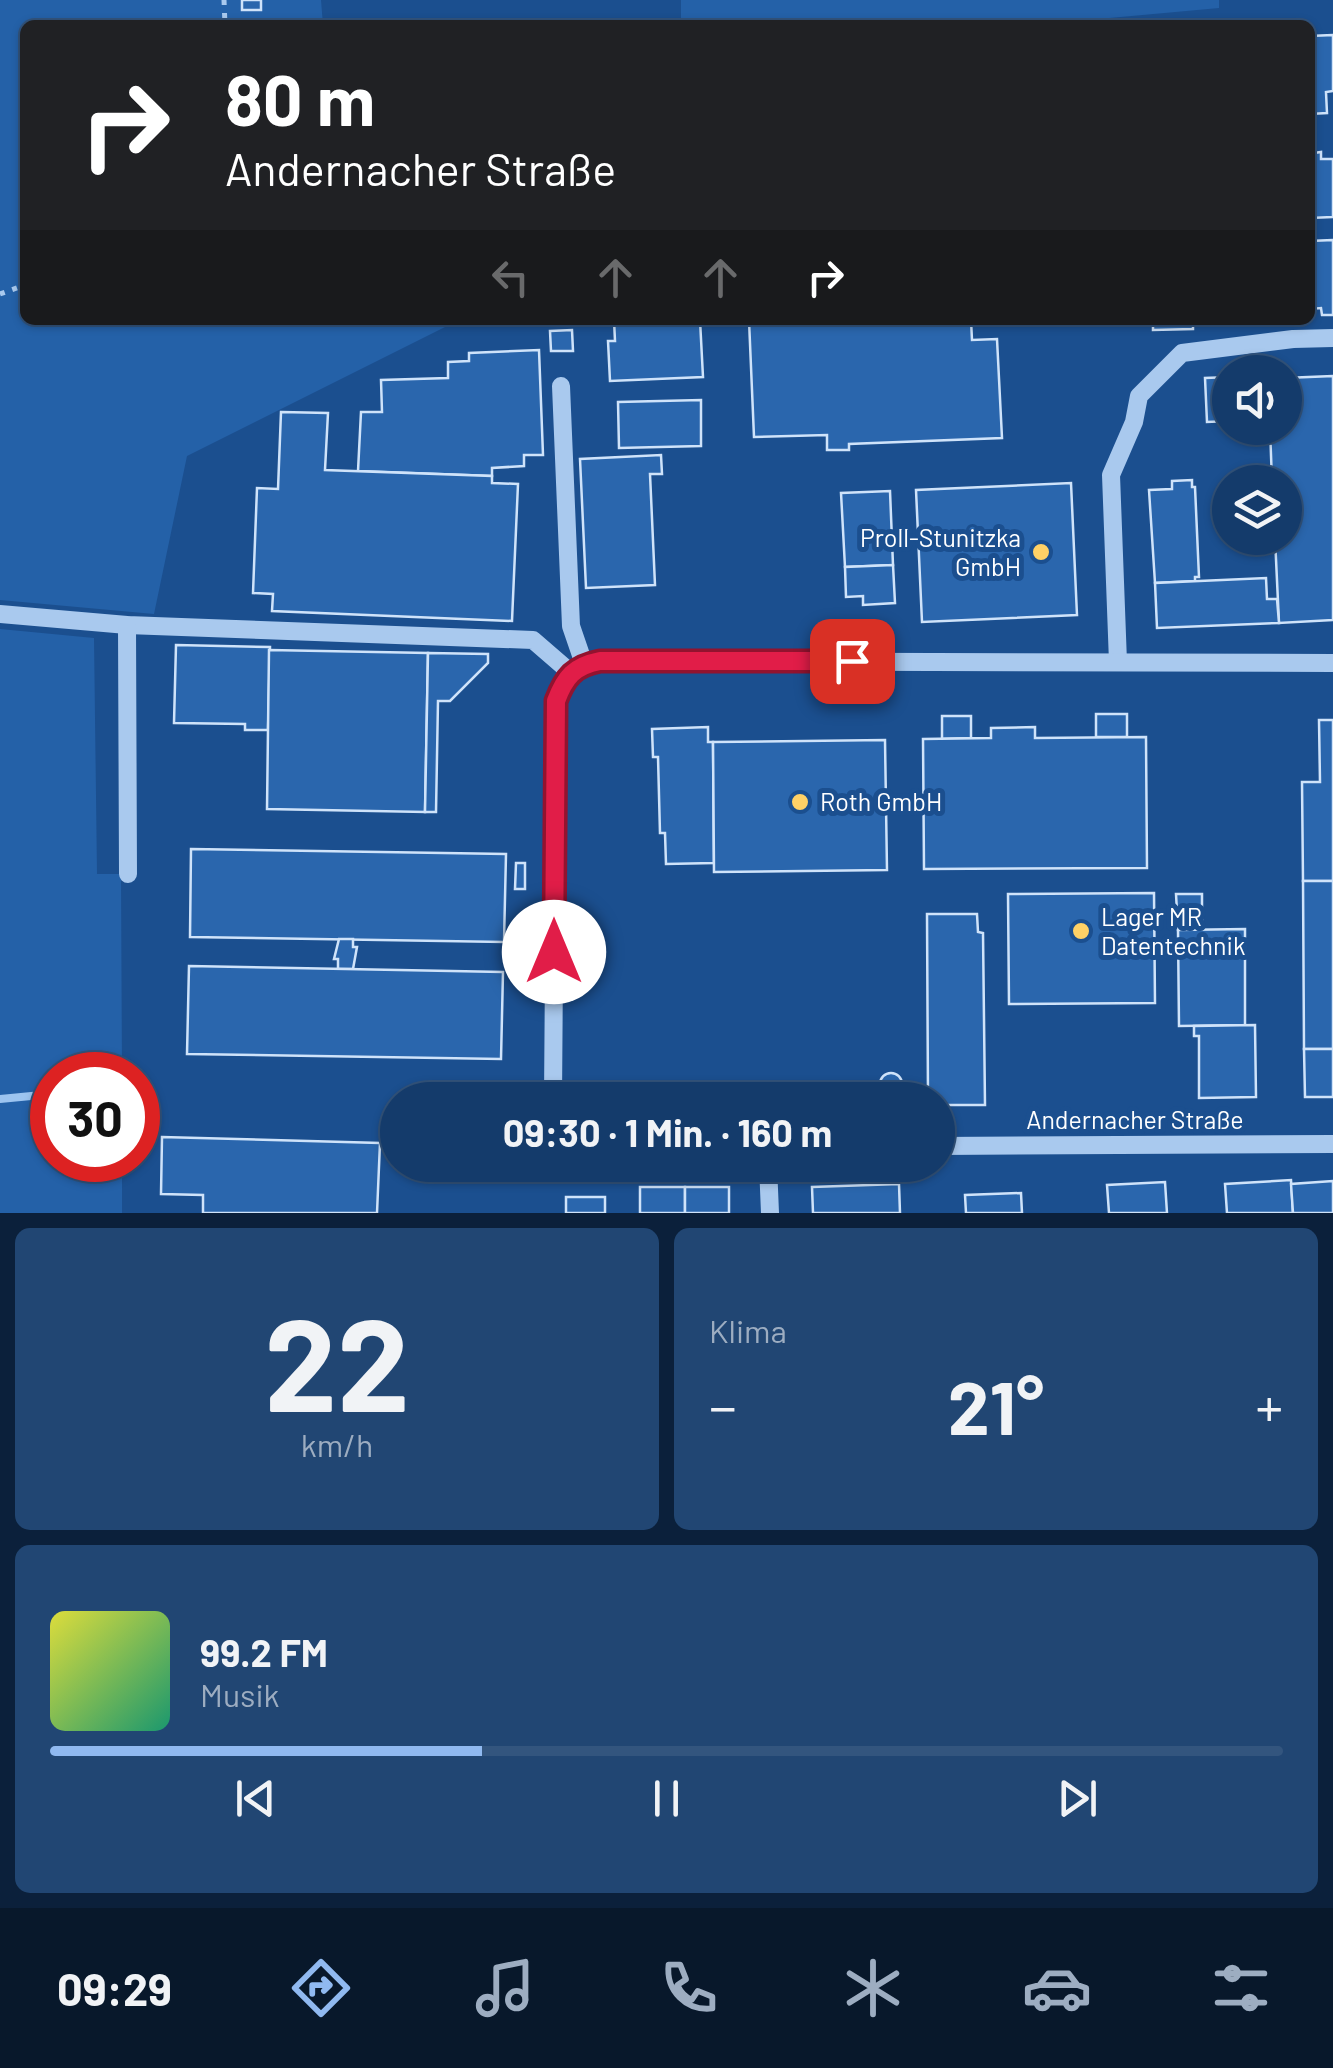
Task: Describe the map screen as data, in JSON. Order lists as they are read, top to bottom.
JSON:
{
  "streets": {
    "street": ["Andernacher Straße"]
  },
  "places": ["Proll-Stunitzka GmbH", "Roth GmbH", "Lager MR Datentechnik"],
  "page": {
    "turn": ["80 m", "Andernacher Straße"],
    "limit": "30",
    "trip": "09:30 · 1 Min. · 160 m",
    "tile": [
      ["22", "km/h"],
      "Klima"
    ],
    "heat": ["−", "21°", "+"],
    "song": ["99.2 FM", "Musik"],
    "tabs": "09:29"
  }
}
